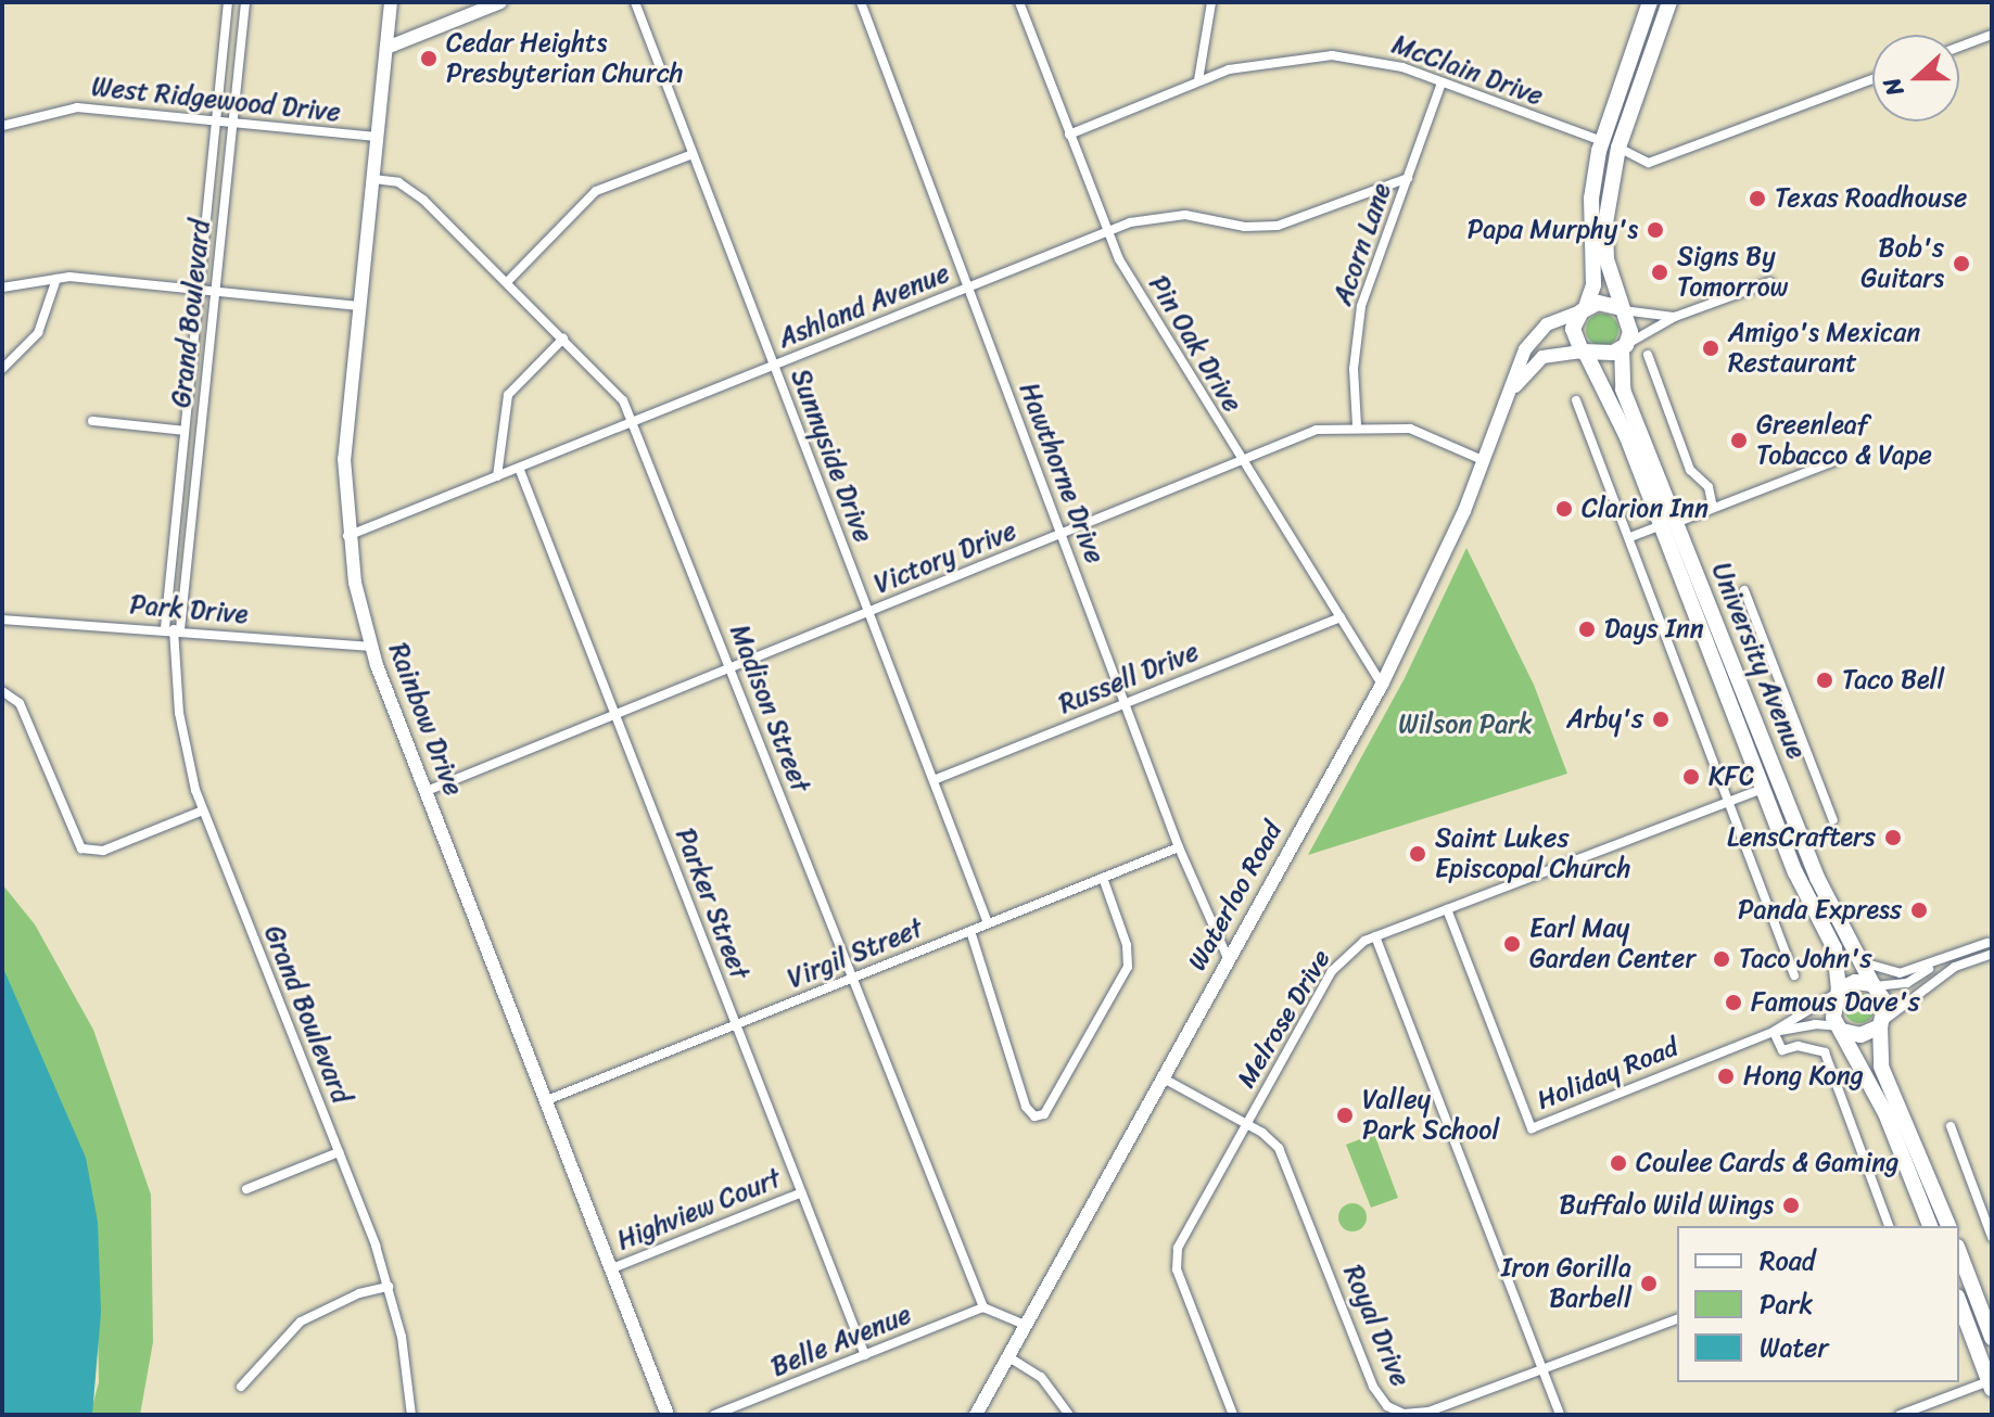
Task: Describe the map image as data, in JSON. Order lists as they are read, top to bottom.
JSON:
{
  "streets": {
    "main road": ["University Avenue", "Rainbow Drive", "Waterloo Road"],
    "street": [
      "McClain Drive",
      "West Ridgewood Drive",
      "Acorn Lane",
      "Ashland Avenue",
      "Grand Boulevard",
      "Pin Oak Drive",
      "Sunnyside Drive",
      "Hawthorne Drive",
      "Victory Drive",
      "Park Drive",
      "Russell Drive",
      "Madison Street",
      "Parker Street",
      "Virgil Street",
      "Melrose Drive",
      "Holiday Road",
      "Highview Court",
      "Royal Drive",
      "Belle Avenue"
    ]
  },
  "crossings": [
    ["McClain Drive", "Acorn Lane"],
    ["McClain Drive", "Pin Oak Drive"],
    ["West Ridgewood Drive", "Grand Boulevard"],
    ["West Ridgewood Drive", "Rainbow Drive"],
    ["Acorn Lane", "Ashland Avenue"],
    ["Acorn Lane", "Victory Drive"],
    ["Ashland Avenue", "Pin Oak Drive"],
    ["Ashland Avenue", "Sunnyside Drive"],
    ["Ashland Avenue", "Hawthorne Drive"],
    ["Ashland Avenue", "Madison Street"],
    ["Ashland Avenue", "Rainbow Drive"],
    ["Ashland Avenue", "Parker Street"],
    ["Grand Boulevard", "Park Drive"],
    ["Pin Oak Drive", "Victory Drive"],
    ["Pin Oak Drive", "Russell Drive"],
    ["Pin Oak Drive", "Waterloo Road"],
    ["Sunnyside Drive", "Victory Drive"],
    ["Sunnyside Drive", "Russell Drive"],
    ["Sunnyside Drive", "Virgil Street"],
    ["Hawthorne Drive", "Victory Drive"],
    ["Hawthorne Drive", "Russell Drive"],
    ["Hawthorne Drive", "Waterloo Road"],
    ["Hawthorne Drive", "Virgil Street"],
    ["Victory Drive", "Madison Street"],
    ["Victory Drive", "Rainbow Drive"],
    ["Victory Drive", "Waterloo Road"],
    ["Victory Drive", "Parker Street"],
    ["Park Drive", "Rainbow Drive"],
    ["University Avenue", "Waterloo Road"],
    ["University Avenue", "Melrose Drive"],
    ["University Avenue", "Holiday Road"],
    ["Madison Street", "Rainbow Drive"],
    ["Madison Street", "Virgil Street"],
    ["Madison Street", "Belle Avenue"],
    ["Rainbow Drive", "Virgil Street"],
    ["Rainbow Drive", "Highview Court"],
    ["Waterloo Road", "Royal Drive"],
    ["Parker Street", "Virgil Street"],
    ["Parker Street", "Highview Court"],
    ["Parker Street", "Belle Avenue"],
    ["Melrose Drive", "Holiday Road"],
    ["Melrose Drive", "Royal Drive"]
  ],
  "parks": ["Wilson Park"],
  "places": [
    "Cedar Heights Presbyterian Church",
    "Texas Roadhouse",
    "Papa Murphy's",
    "Bob's Guitars",
    "Signs By Tomorrow",
    "Amigo's Mexican Restaurant",
    "Greenleaf Tobacco & Vape",
    "Clarion Inn",
    "Days Inn",
    "Taco Bell",
    "Arby's",
    "KFC",
    "LensCrafters",
    "Saint Lukes Episcopal Church",
    "Panda Express",
    "Earl May Garden Center",
    "Taco John's",
    "Famous Dave's",
    "Hong Kong",
    "Valley Park School",
    "Coulee Cards & Gaming",
    "Buffalo Wild Wings",
    "Iron Gorilla Barbell"
  ],
  "legend": ["Road", "Park", "Water"],
  "north": "left"
}
